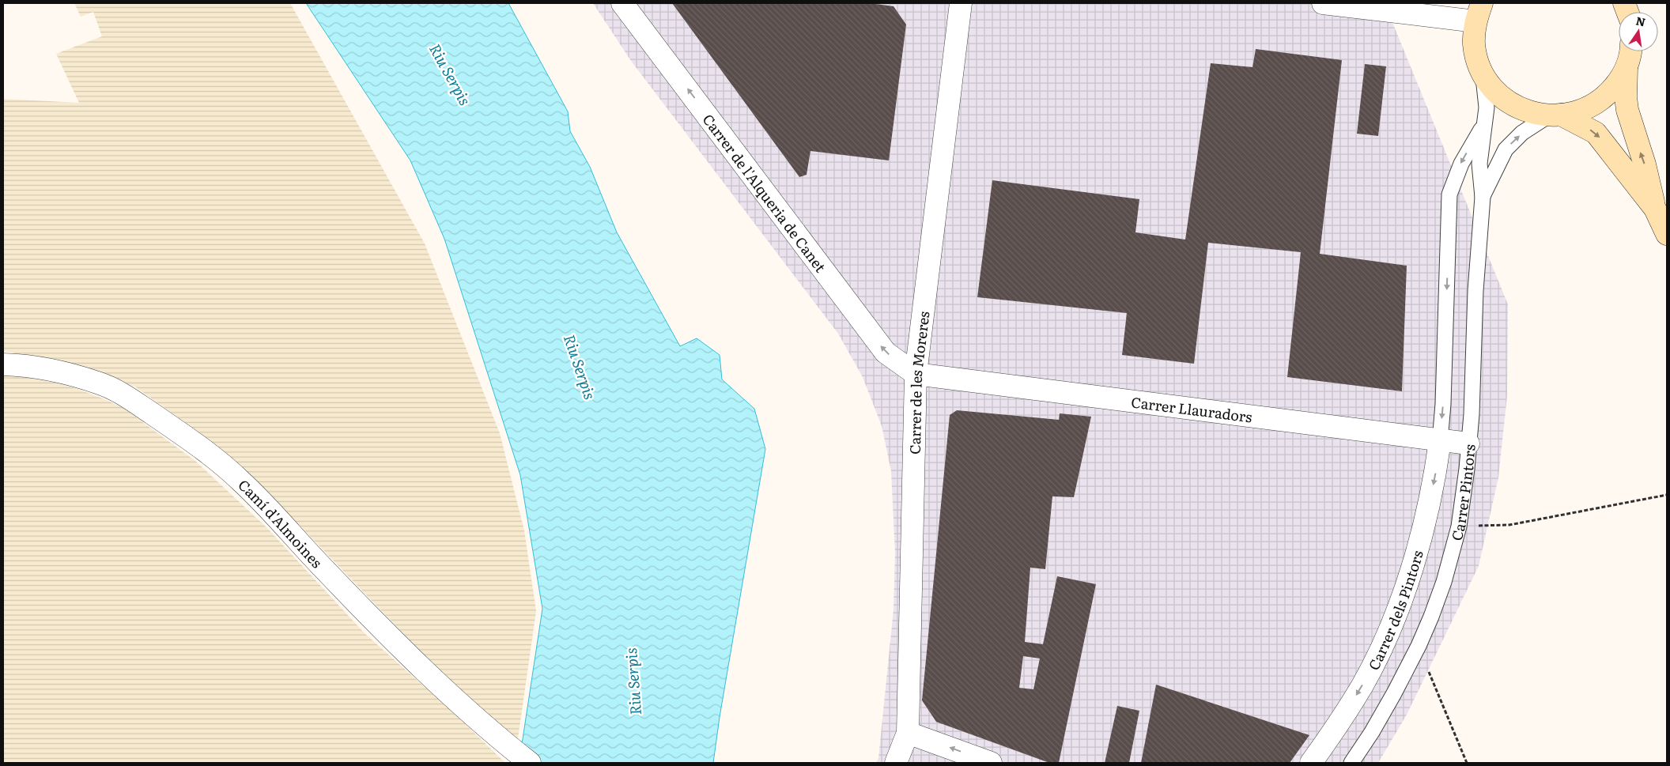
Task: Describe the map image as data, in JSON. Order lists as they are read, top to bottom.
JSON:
{
  "streets": {
    "street": [
      "Carrer de l'Alqueria de Canet",
      "Carrer de les Moreres",
      "Carrer Llauradors",
      "Camí d'Almoines",
      "Carrer dels Pintors"
    ],
    "lane": ["Carrer Pintors"]
  },
  "crossings": [
    ["Carrer de l'Alqueria de Canet", "Carrer de les Moreres"],
    ["Carrer de l'Alqueria de Canet", "Carrer Llauradors"],
    ["Carrer de les Moreres", "Carrer Llauradors"],
    ["Carrer Llauradors", "Carrer Pintors"],
    ["Carrer Llauradors", "Carrer dels Pintors"]
  ],
  "one_way": ["Carrer de l'Alqueria de Canet", "Carrer dels Pintors"],
  "water": ["Riu Serpis"],
  "north": "top"
}
